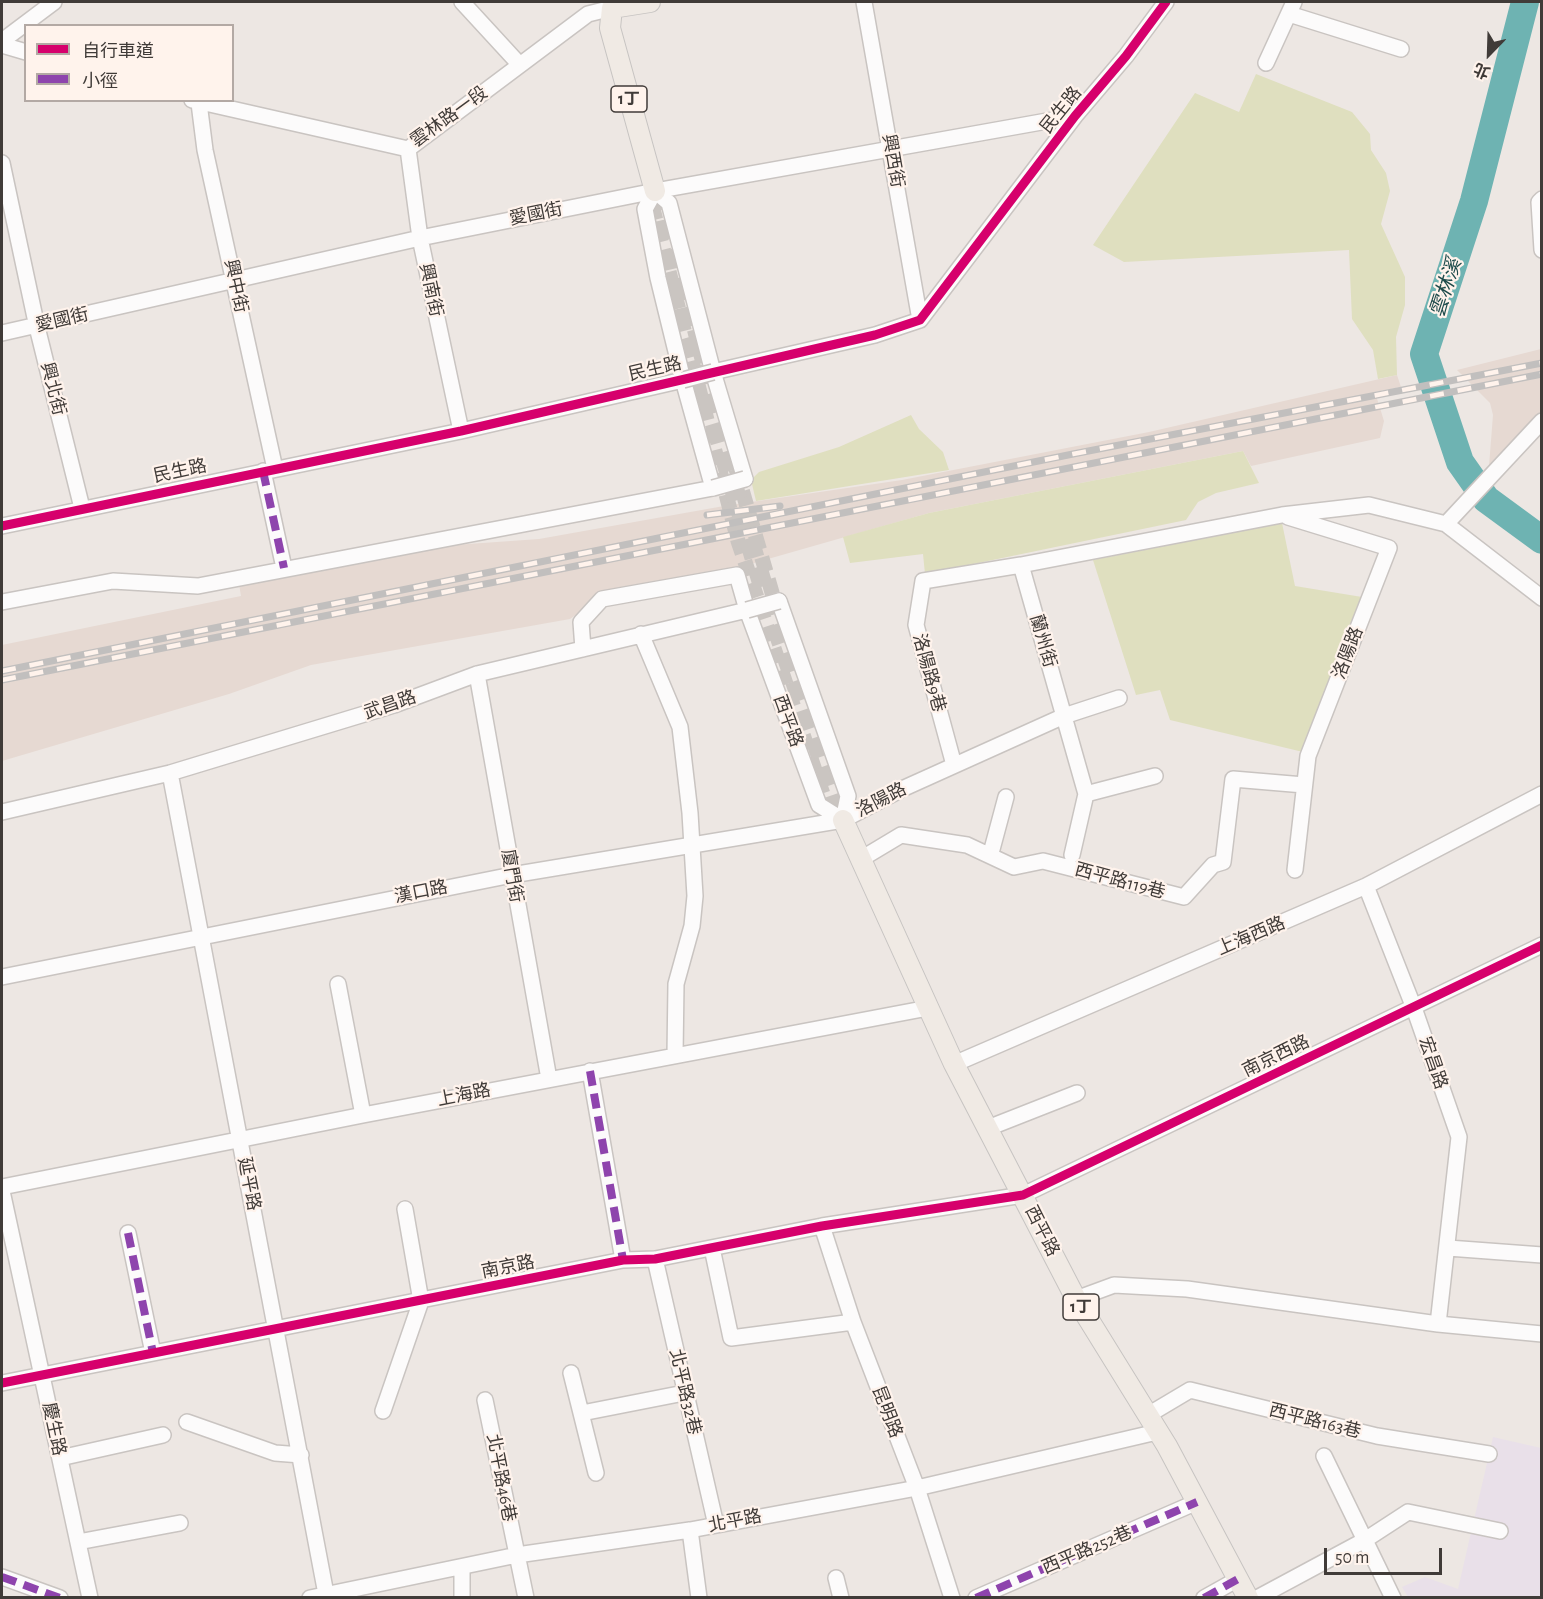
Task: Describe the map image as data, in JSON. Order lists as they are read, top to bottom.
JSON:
{
  "streets": {
    "main road": ["1丁", "雲林路一段", "西平路"],
    "street": [
      "民生路",
      "興西街",
      "愛國街",
      "興中街",
      "興南街",
      "興北街",
      "蘭州街",
      "洛陽路",
      "洛陽路9巷",
      "武昌路",
      "廈門街",
      "西平路119巷",
      "漢口路",
      "上海西路",
      "南京西路",
      "宏昌路",
      "上海路",
      "延平路",
      "南京路",
      "北平路32巷",
      "昆明路",
      "西平路163巷",
      "慶生路",
      "北平路46巷",
      "北平路",
      "西平路252巷"
    ]
  },
  "crossings": [
    ["1丁", "雲林路一段"],
    ["1丁", "愛國街"],
    ["民生路", "興西街"],
    ["民生路", "愛國街"],
    ["民生路", "興中街"],
    ["民生路", "興南街"],
    ["民生路", "興北街"],
    ["雲林路一段", "興南街"],
    ["興西街", "愛國街"],
    ["愛國街", "興中街"],
    ["愛國街", "興南街"],
    ["愛國街", "興北街"],
    ["蘭州街", "洛陽路"],
    ["洛陽路", "洛陽路9巷"],
    ["洛陽路", "西平路"],
    ["洛陽路", "西平路119巷"],
    ["洛陽路", "漢口路"],
    ["武昌路", "西平路"],
    ["武昌路", "廈門街"],
    ["武昌路", "延平路"],
    ["西平路", "西平路119巷"],
    ["西平路", "漢口路"],
    ["西平路", "上海西路"],
    ["西平路", "南京西路"],
    ["西平路", "上海路"],
    ["西平路", "南京路"],
    ["西平路", "西平路163巷"],
    ["西平路", "北平路"],
    ["西平路", "西平路252巷"],
    ["廈門街", "漢口路"],
    ["廈門街", "上海路"],
    ["漢口路", "延平路"],
    ["上海西路", "宏昌路"],
    ["南京西路", "宏昌路"],
    ["南京西路", "南京路"],
    ["上海路", "延平路"],
    ["上海路", "慶生路"],
    ["延平路", "南京路"],
    ["延平路", "北平路"],
    ["南京路", "北平路32巷"],
    ["南京路", "昆明路"],
    ["南京路", "慶生路"],
    ["北平路32巷", "北平路"],
    ["昆明路", "北平路"],
    ["西平路163巷", "北平路"],
    ["北平路46巷", "北平路"]
  ],
  "water": ["雲林溪"],
  "legend": ["自行車道", "小徑"],
  "scale_bar": "50 m",
  "north": "bottom left"
}
